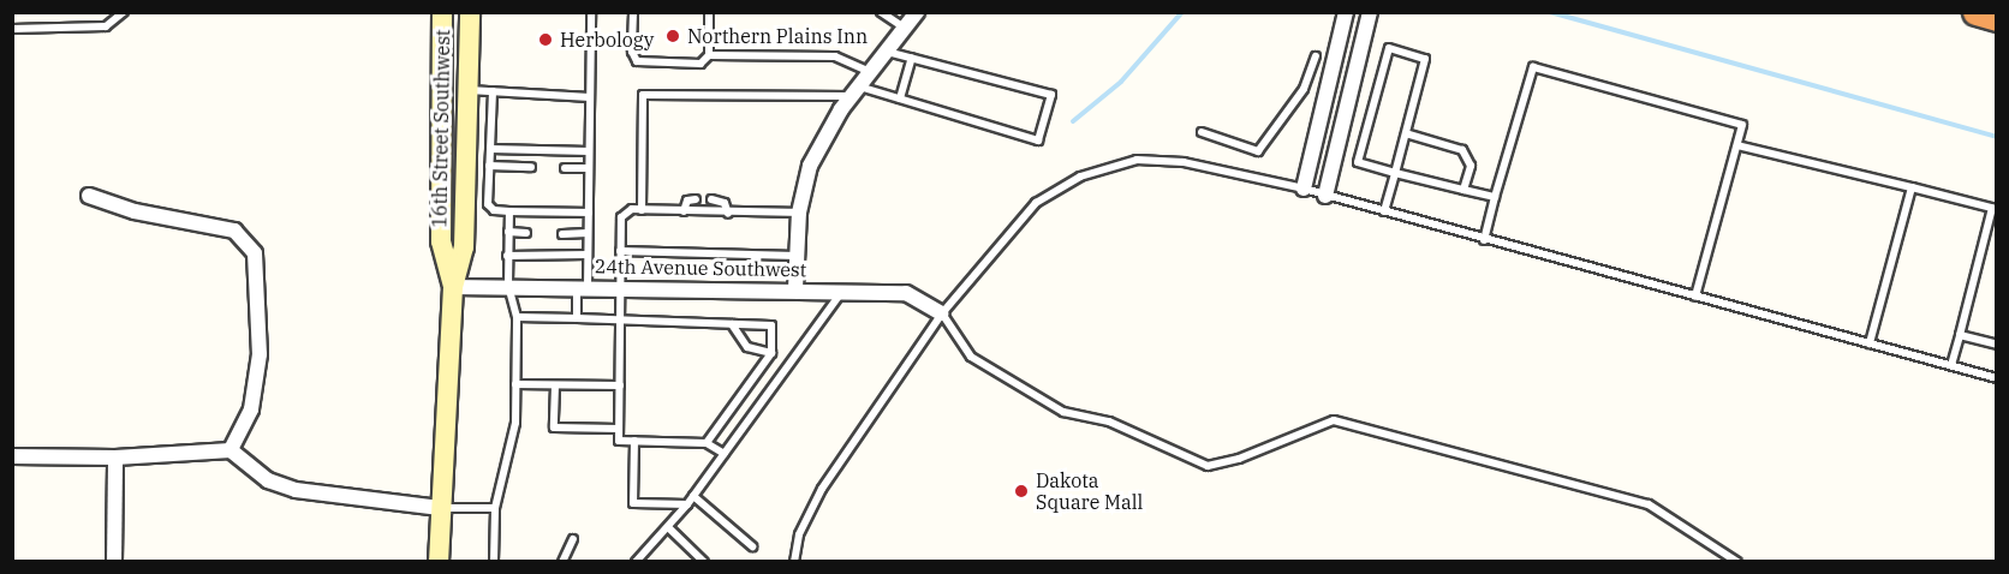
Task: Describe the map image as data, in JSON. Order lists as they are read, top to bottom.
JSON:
{
  "streets": {
    "main road": ["16th Street Southwest"],
    "street": ["24th Avenue Southwest"]
  },
  "crossings": [
    ["16th Street Southwest", "24th Avenue Southwest"]
  ],
  "places": ["Northern Plains Inn", "Herbology", "Dakota Square Mall"]
}
